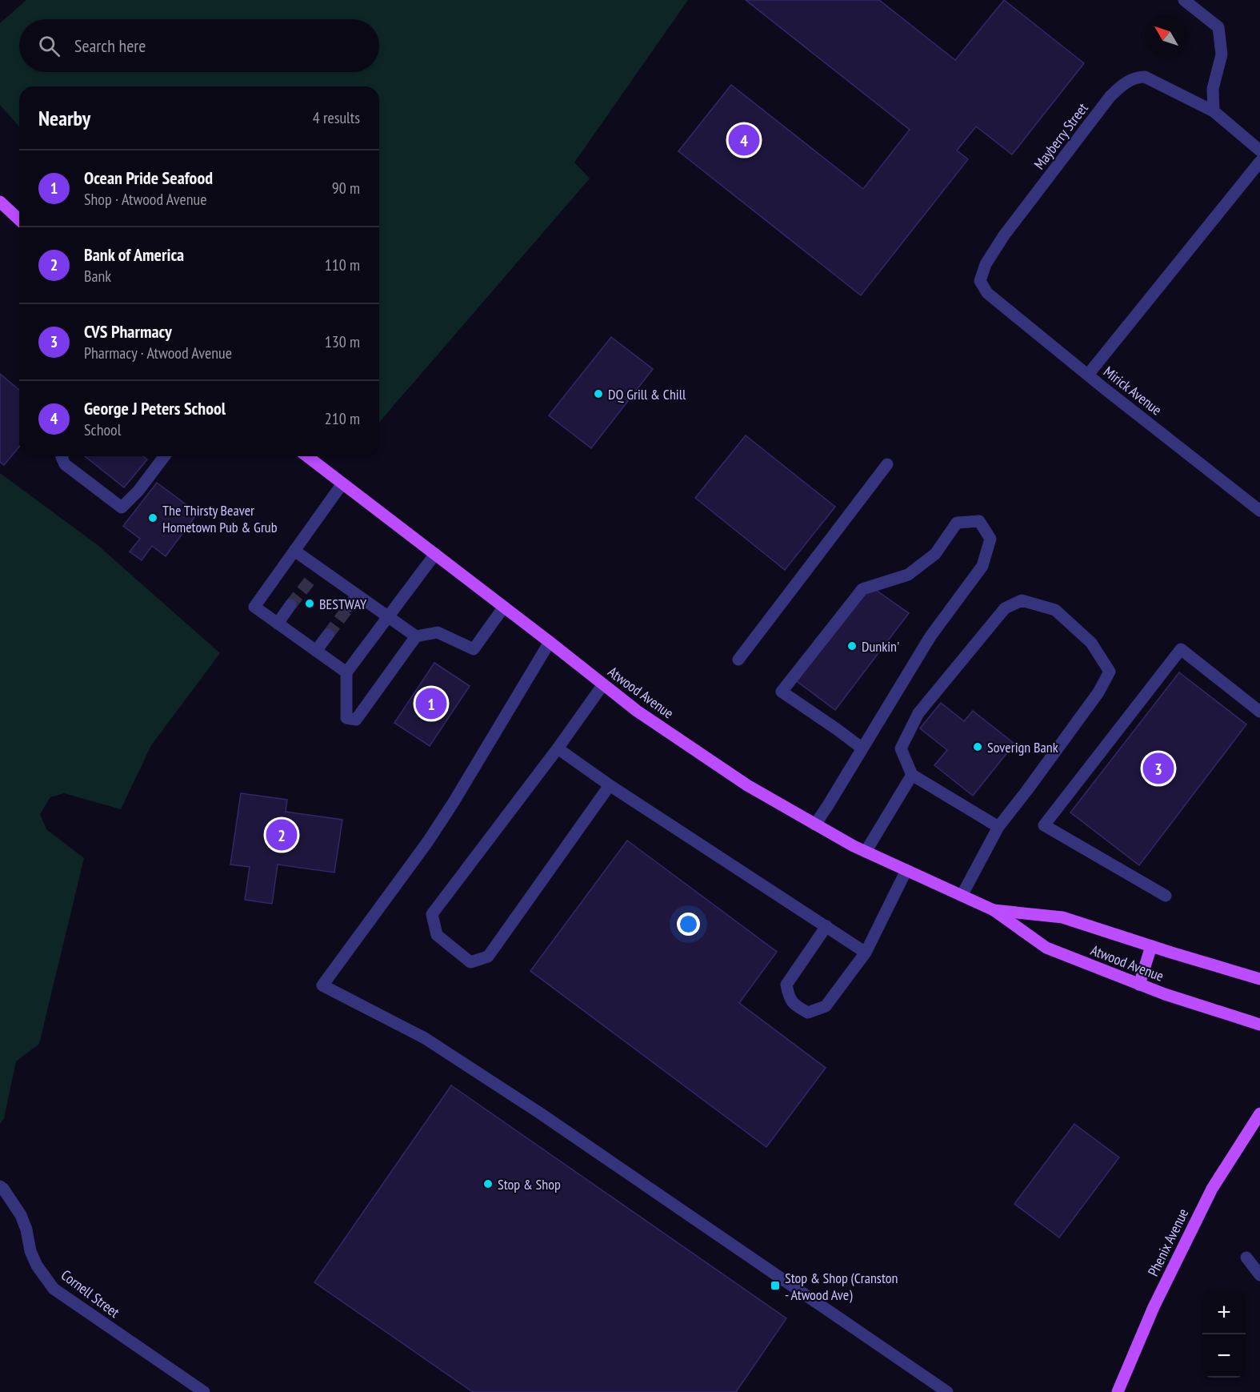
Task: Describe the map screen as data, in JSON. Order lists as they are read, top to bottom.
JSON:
{
  "streets": {
    "main road": ["Atwood Avenue", "Phenix Avenue"],
    "street": ["Mayberry Street", "Mirick Avenue", "Cornell Street"]
  },
  "crossings": [
    ["Mayberry Street", "Mirick Avenue"]
  ],
  "places": {
    "other": [
      "DQ Grill & Chill",
      "The Thirsty Beaver Hometown Pub & Grub",
      "BESTWAY",
      "Dunkin'",
      "Soverign Bank",
      "Stop & Shop"
    ],
    "transit": ["Stop & Shop (Cranston - Atwood Ave)"]
  },
  "north": "top left",
  "page": {
    "search": "Search here",
    "heading": ["Nearby", "4 results"],
    "pins": [
      "4",
      "1",
      "3",
      "2"
    ],
    "list": [
      {
        "mark": "1",
        "name": "Ocean Pride Seafood",
        "note": "Shop · Atwood Avenue",
        "value": "90 m"
      },
      {
        "mark": "2",
        "name": "Bank of America",
        "note": "Bank",
        "value": "110 m"
      },
      {
        "mark": "3",
        "name": "CVS Pharmacy",
        "note": "Pharmacy · Atwood Avenue",
        "value": "130 m"
      },
      {
        "mark": "4",
        "name": "George J Peters School",
        "note": "School",
        "value": "210 m"
      }
    ],
    "map_buttons": ["+", "−"]
  }
}
